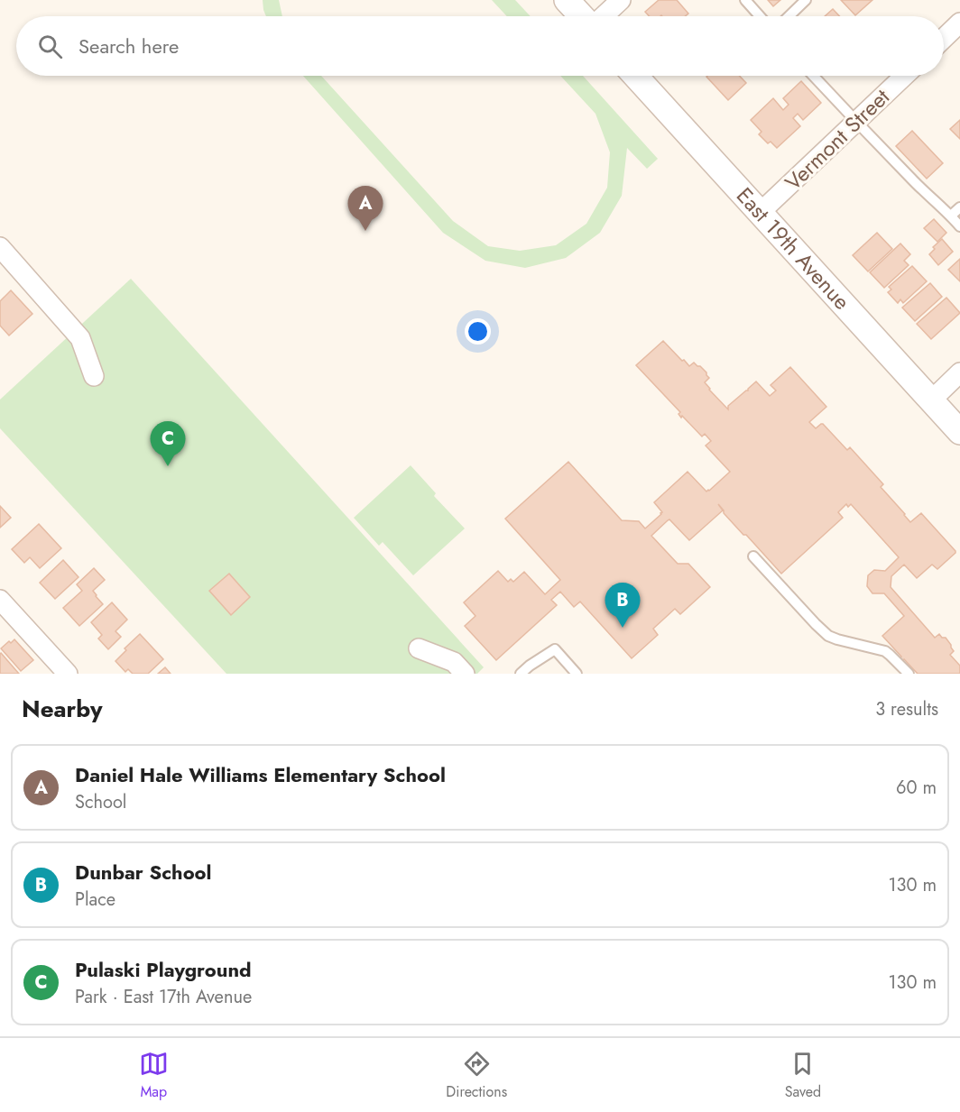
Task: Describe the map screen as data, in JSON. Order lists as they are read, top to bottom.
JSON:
{
  "streets": {
    "street": ["Vermont Street", "East 19th Avenue"]
  },
  "crossings": [
    ["Vermont Street", "East 19th Avenue"]
  ],
  "page": {
    "search": "Search here",
    "pins": ["A", "C", "B"],
    "heading": ["Nearby", "3 results"],
    "list": [
      {
        "mark": "A",
        "name": "Daniel Hale Williams Elementary School",
        "note": "School",
        "value": "60 m"
      },
      {
        "mark": "B",
        "name": "Dunbar School",
        "note": "Place",
        "value": "130 m"
      },
      {
        "mark": "C",
        "name": "Pulaski Playground",
        "note": "Park · East 17th Avenue",
        "value": "130 m"
      }
    ],
    "nav": ["Map", "Directions", "Saved"]
  }
}
